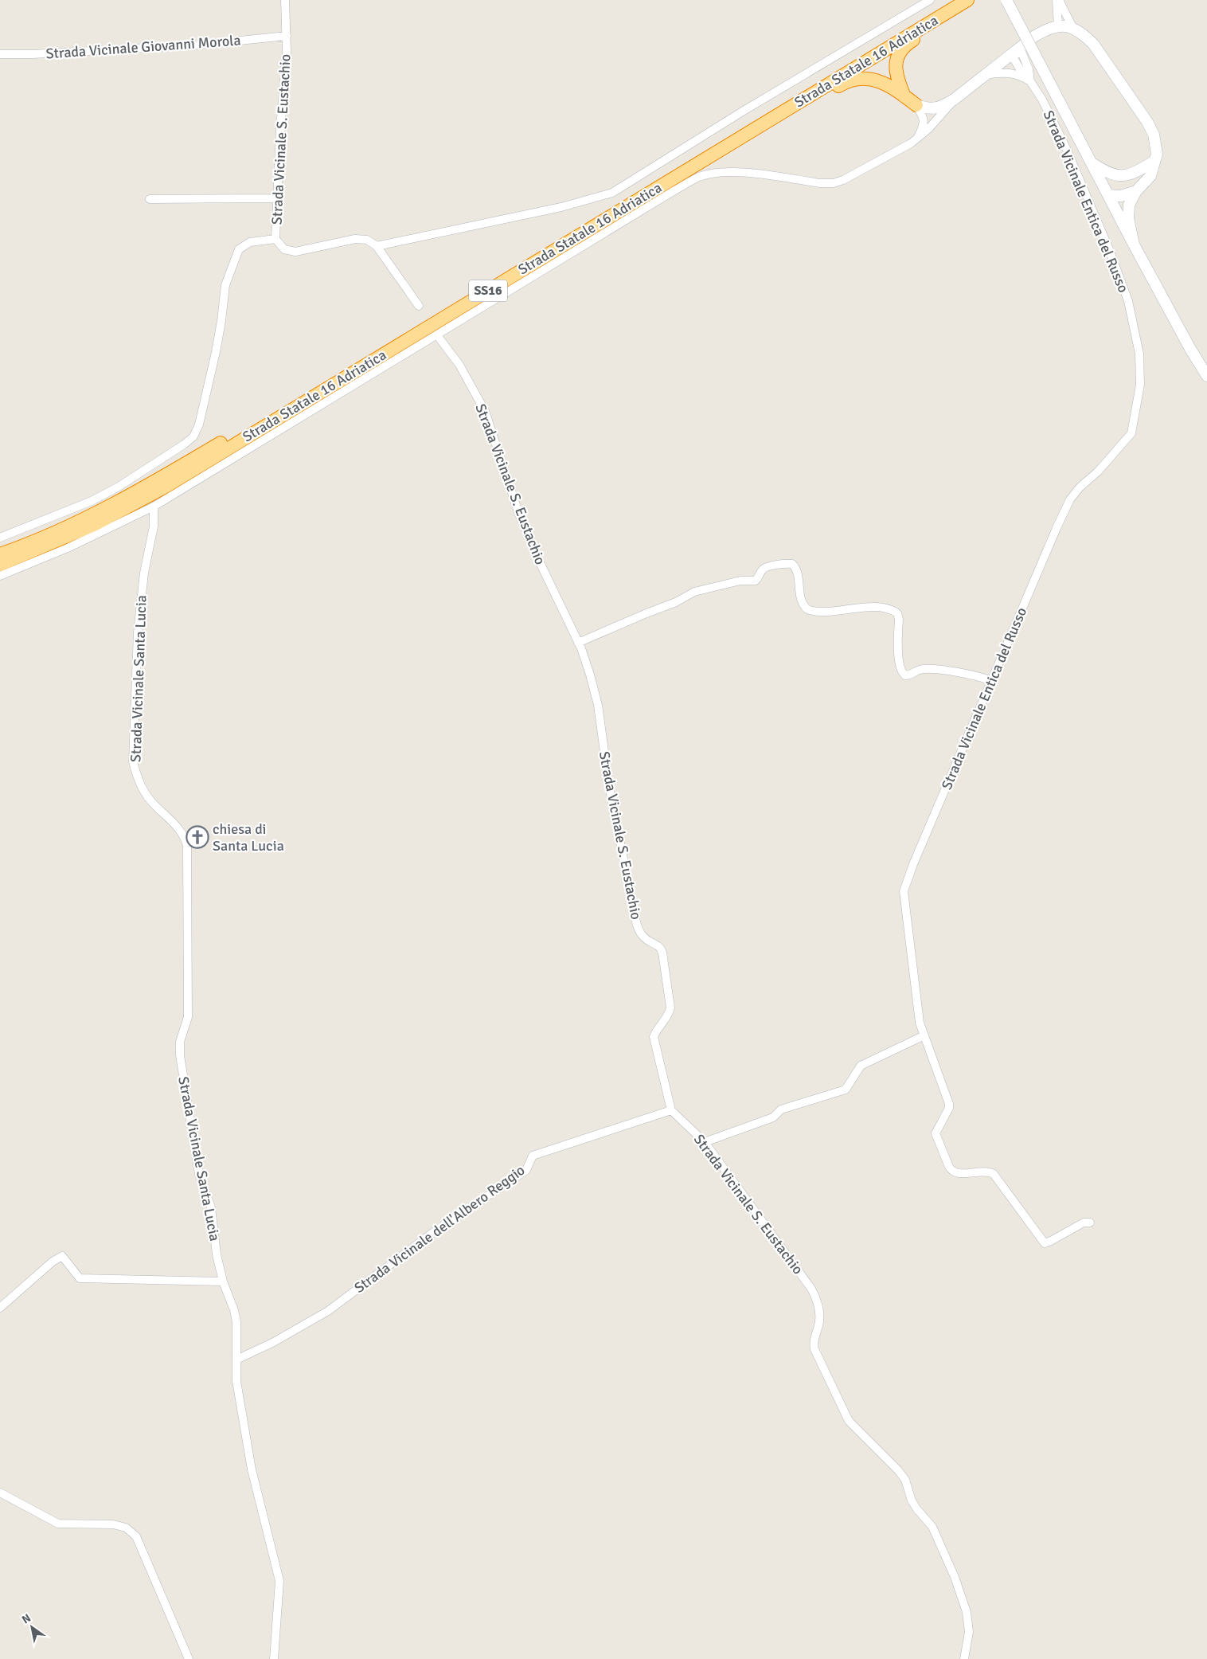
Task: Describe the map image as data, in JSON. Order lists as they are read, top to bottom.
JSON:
{
  "streets": {
    "highway": ["Strada Statale 16 Adriatica", "SS16"],
    "street": [
      "Strada Vicinale Giovanni Morola",
      "Strada Vicinale S. Eustachio",
      "Strada Vicinale Entica del Russo",
      "Strada Vicinale Santa Lucia",
      "Strada Vicinale dell'Albero Reggio"
    ]
  },
  "crossings": [
    ["Strada Vicinale Giovanni Morola", "Strada Vicinale S. Eustachio"],
    ["Strada Vicinale S. Eustachio", "Strada Vicinale dell'Albero Reggio"],
    ["Strada Vicinale Santa Lucia", "Strada Vicinale dell'Albero Reggio"]
  ],
  "places": {
    "church": ["chiesa di Santa Lucia"]
  },
  "north": "top left"
}
